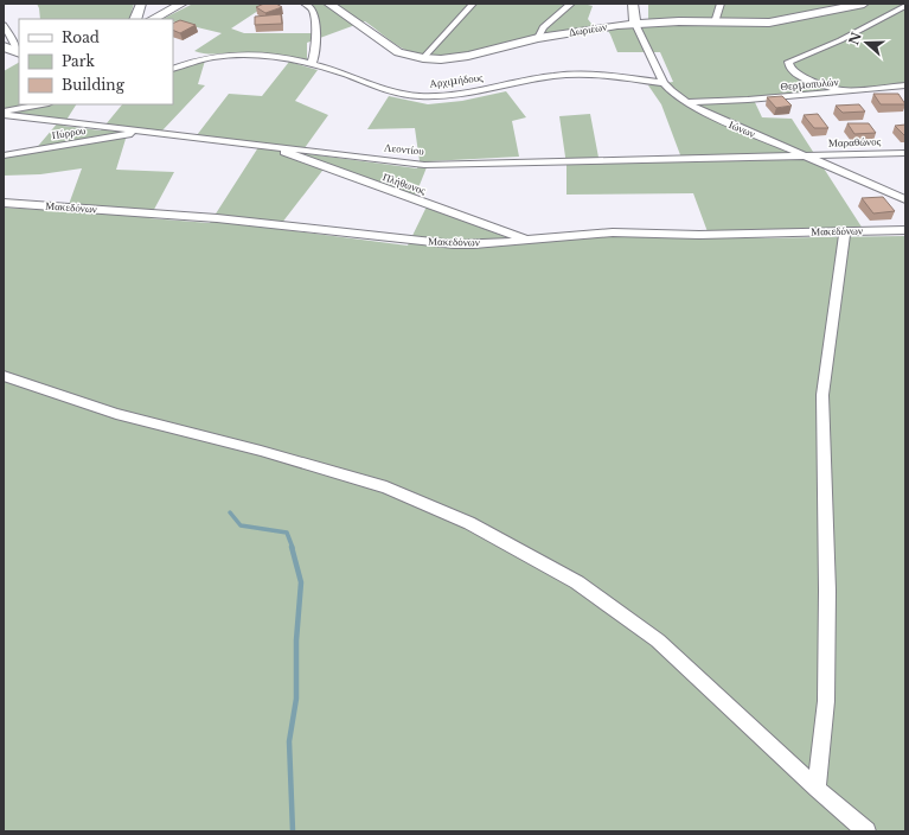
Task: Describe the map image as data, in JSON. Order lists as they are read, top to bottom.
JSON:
{
  "streets": {
    "street": [
      "Δωριέων",
      "Αρχιμήδους",
      "Θερμοπυλών",
      "Ιώνων",
      "Πύρρου",
      "Μαραθώνος",
      "Λεοντίου",
      "Πλήθωνος",
      "Μακεδόνων"
    ]
  },
  "crossings": [
    ["Δωριέων", "Ιώνων"],
    ["Αρχιμήδους", "Ιώνων"],
    ["Θερμοπυλών", "Ιώνων"],
    ["Ιώνων", "Μαραθώνος"],
    ["Ιώνων", "Λεοντίου"],
    ["Πύρρου", "Λεοντίου"],
    ["Μαραθώνος", "Λεοντίου"],
    ["Λεοντίου", "Πλήθωνος"],
    ["Πλήθωνος", "Μακεδόνων"]
  ],
  "legend": ["Road", "Park", "Building"],
  "north": "left"
}
